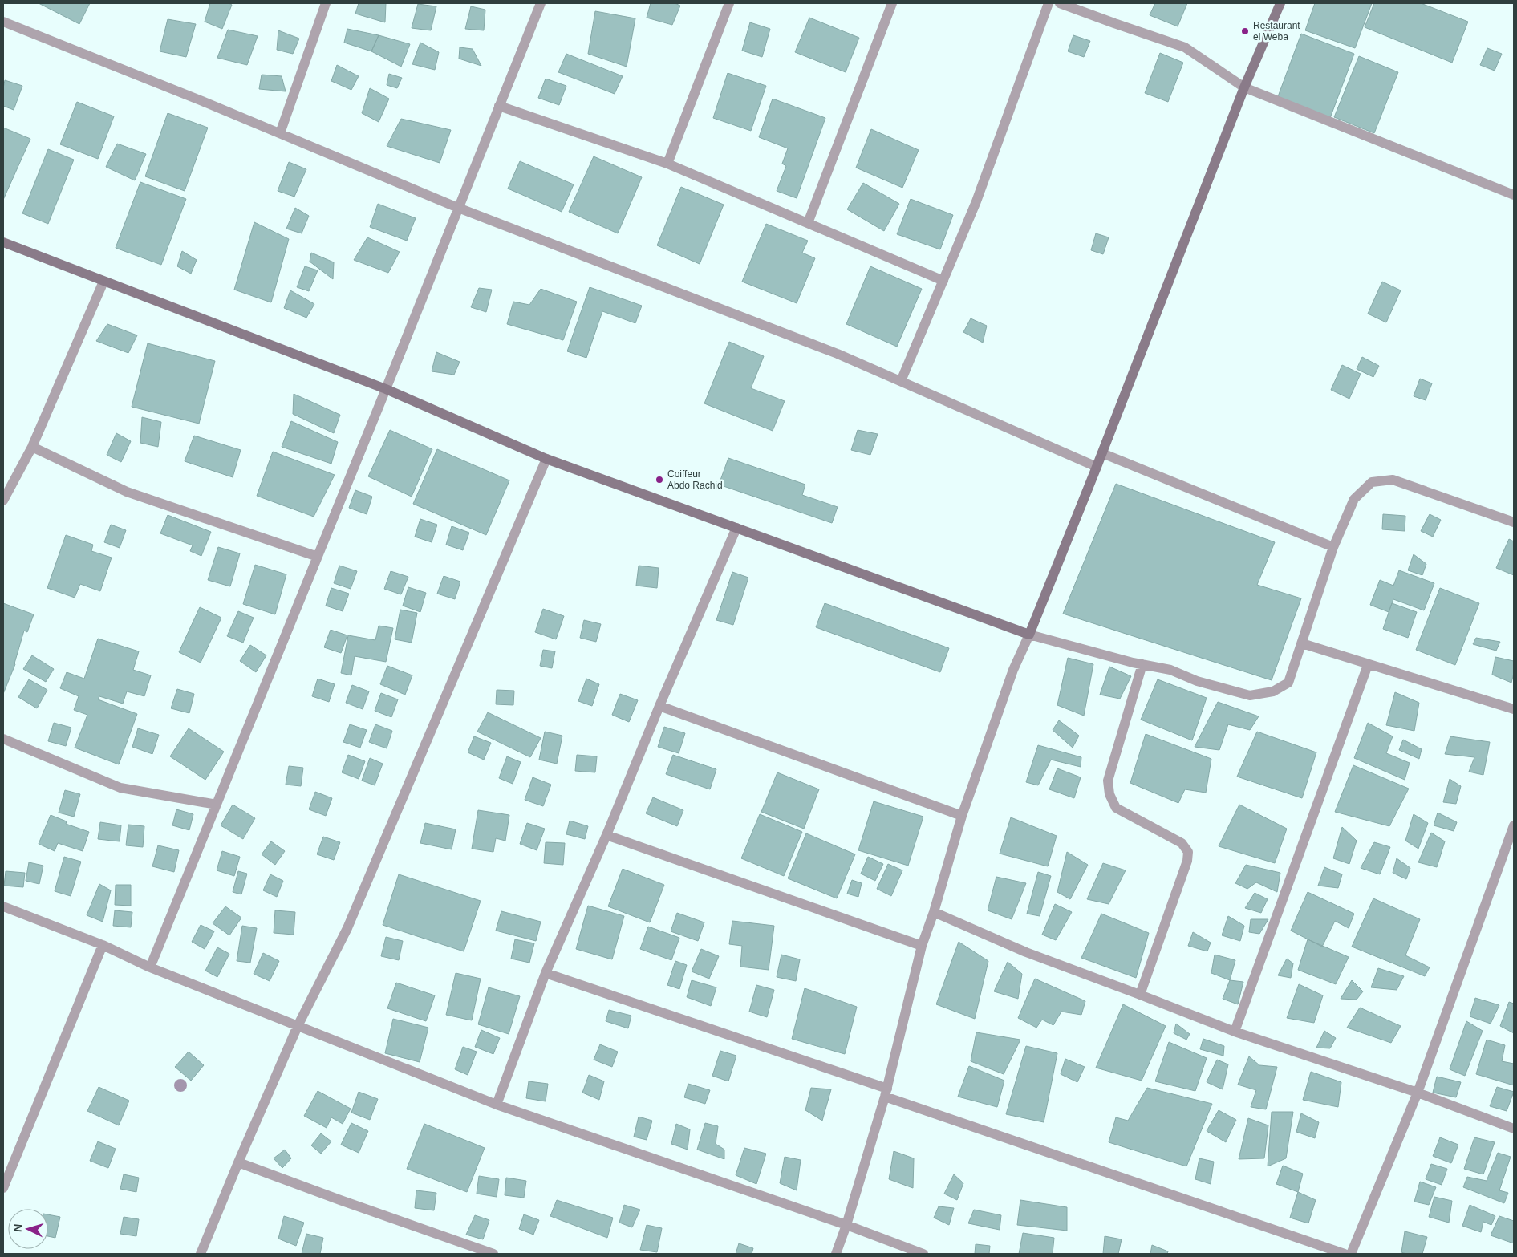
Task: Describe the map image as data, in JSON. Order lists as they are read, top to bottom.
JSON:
{
  "places": ["Restaurant el Weba", "Coiffeur Abdo Rachid"],
  "north": "left"
}
